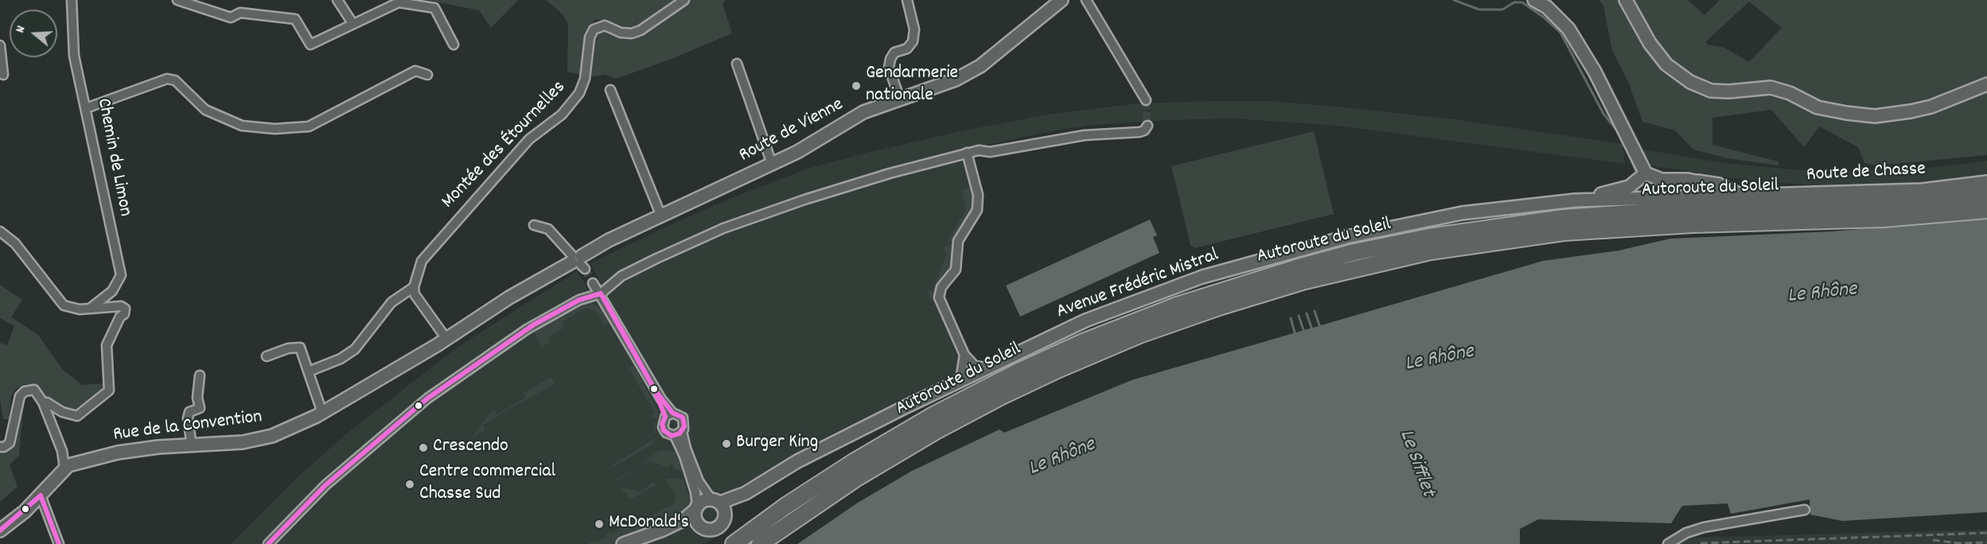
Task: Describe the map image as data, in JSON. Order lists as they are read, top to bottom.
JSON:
{
  "streets": {
    "highway": ["Autoroute du Soleil"],
    "street": [
      "Route de Vienne",
      "Montée des Étournelles",
      "Chemin de Limon",
      "Route de Chasse",
      "Avenue Frédéric Mistral",
      "Rue de la Convention"
    ]
  },
  "crossings": [
    ["Route de Vienne", "Rue de la Convention"],
    ["Route de Chasse", "Avenue Frédéric Mistral"]
  ],
  "water": ["Le Rhône", "Le Sifflet"],
  "places": [
    "Gendarmerie nationale",
    "Burger King",
    "Crescendo",
    "Centre commercial Chasse Sud",
    "McDonald's"
  ],
  "north": "left"
}
